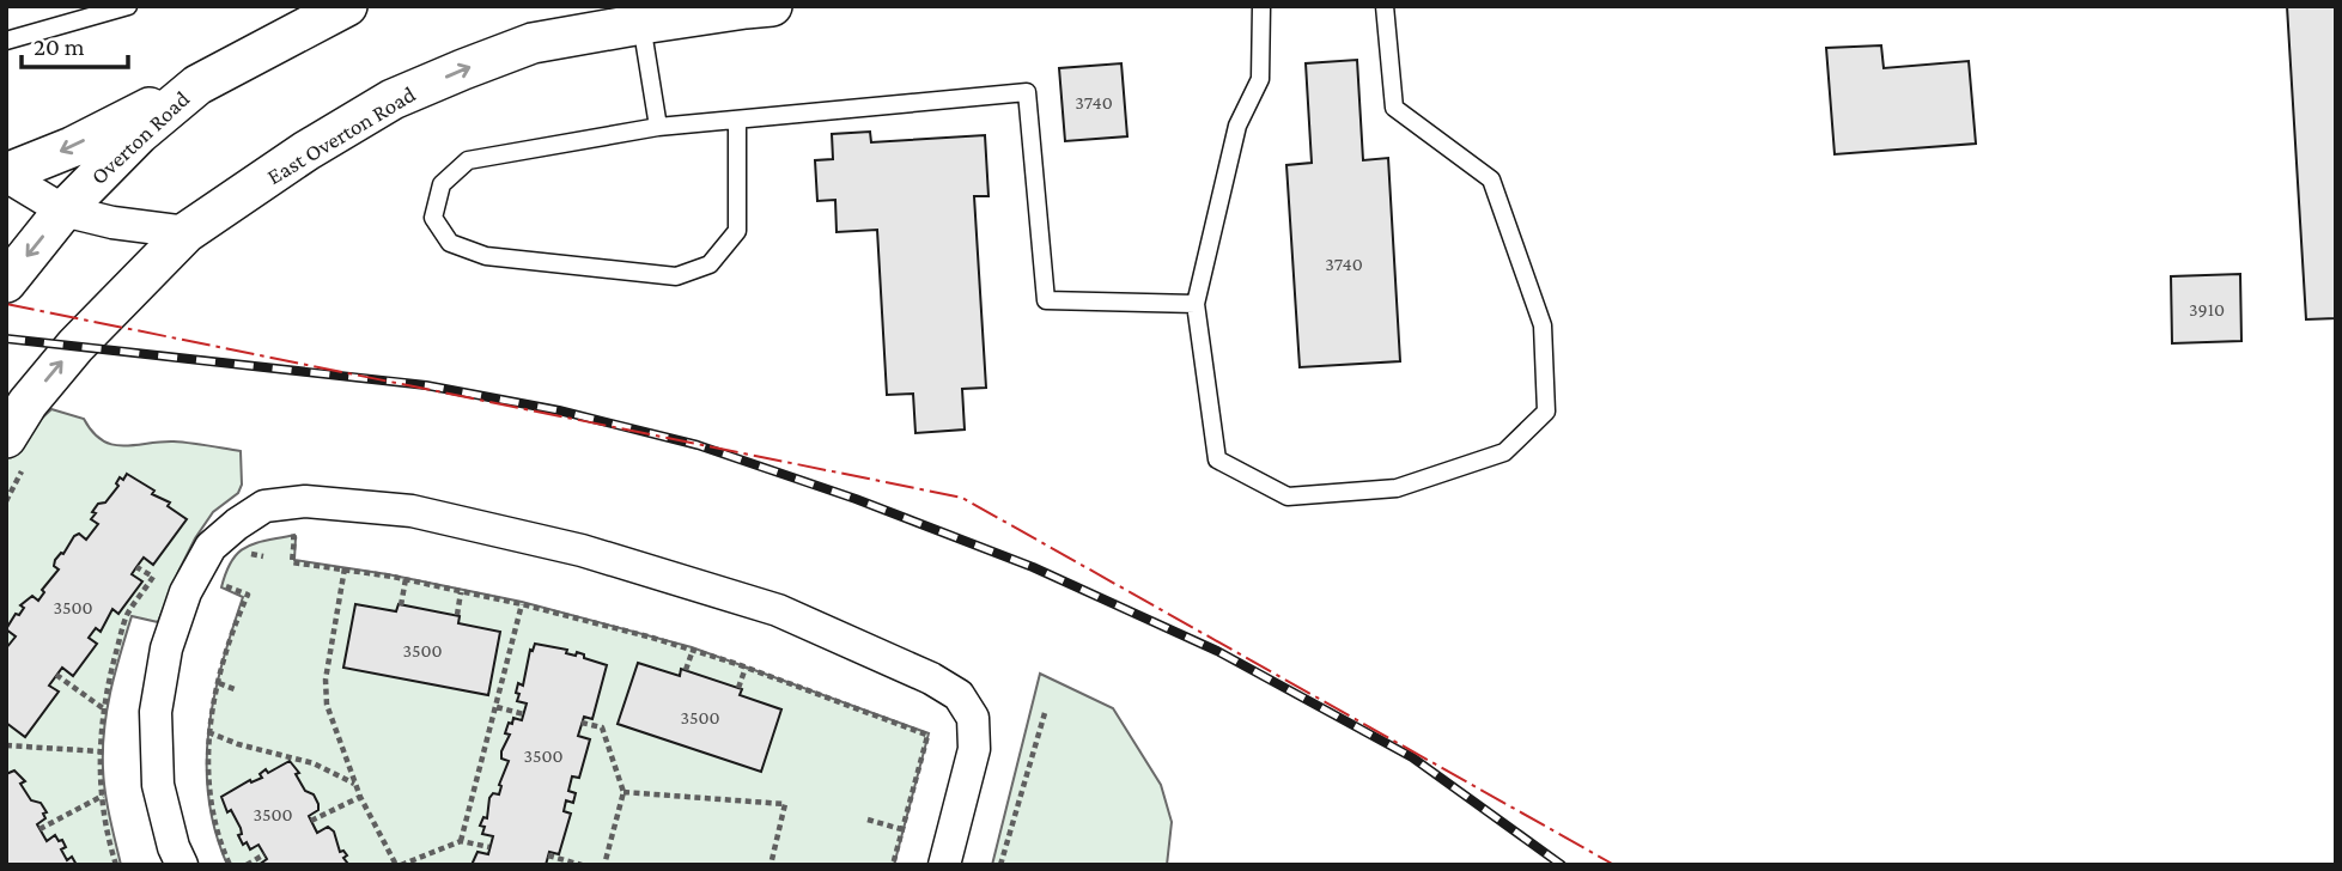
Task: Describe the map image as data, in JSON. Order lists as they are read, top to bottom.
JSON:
{
  "streets": {
    "street": ["East Overton Road", "Overton Road"]
  },
  "one_way": ["East Overton Road"],
  "house_numbers": [
    "3740",
    "3740",
    "3910",
    "3500",
    "3500",
    "3500",
    "3500",
    "3500"
  ],
  "scale_bar": "20 m"
}
